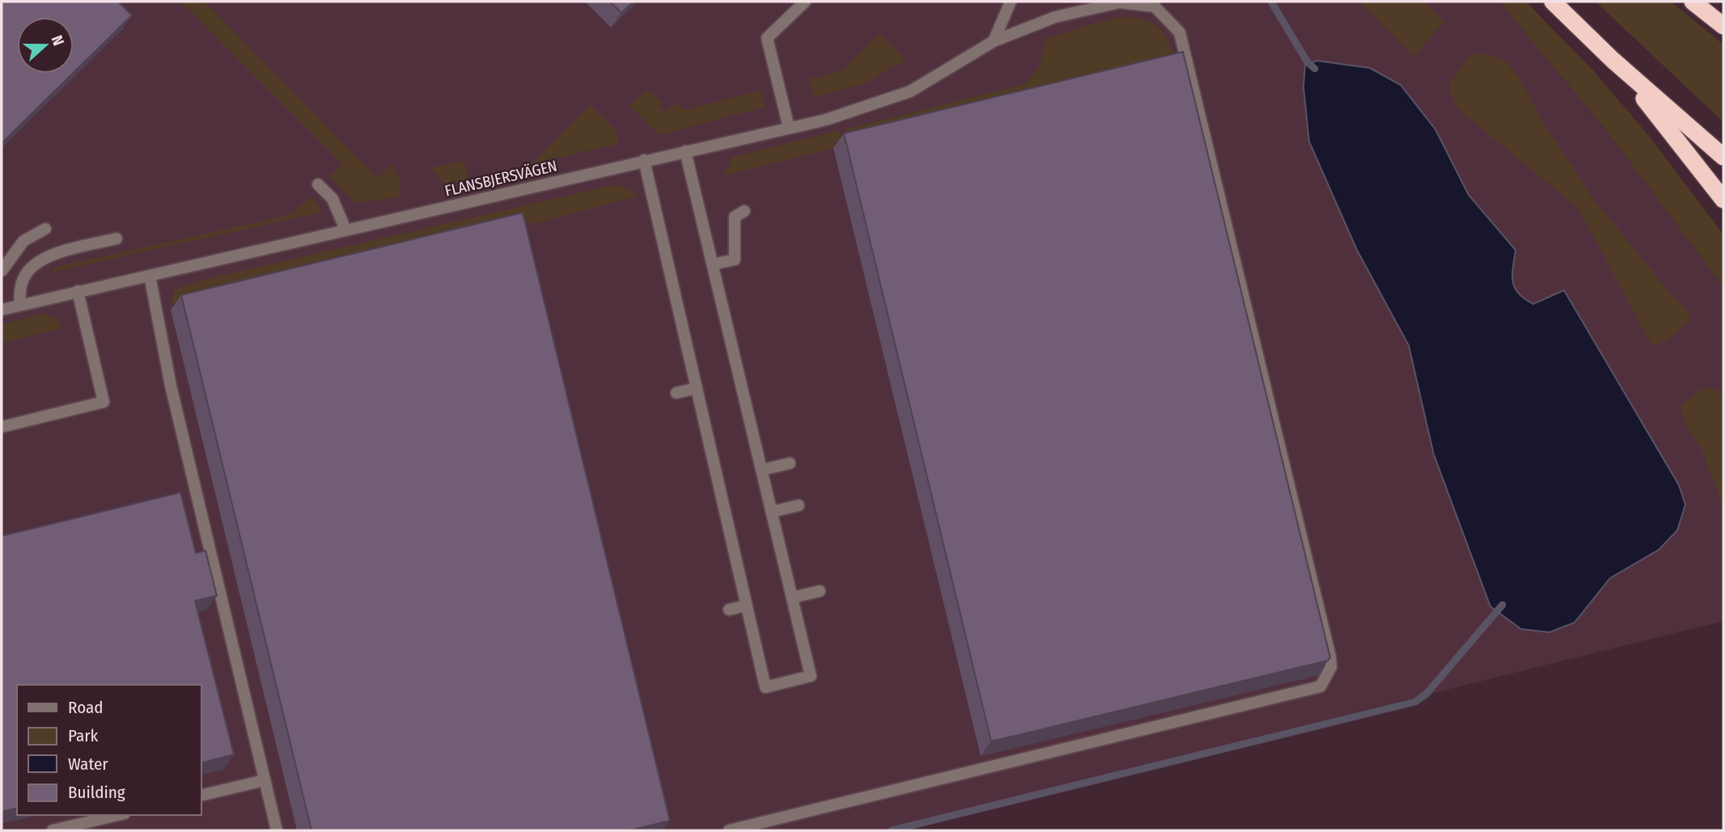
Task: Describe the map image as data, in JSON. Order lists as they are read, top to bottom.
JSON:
{
  "streets": {
    "street": ["FLANSBJERSVÄGEN"]
  },
  "legend": [
    "Road",
    "Park",
    "Water",
    "Building"
  ],
  "north": "right"
}
